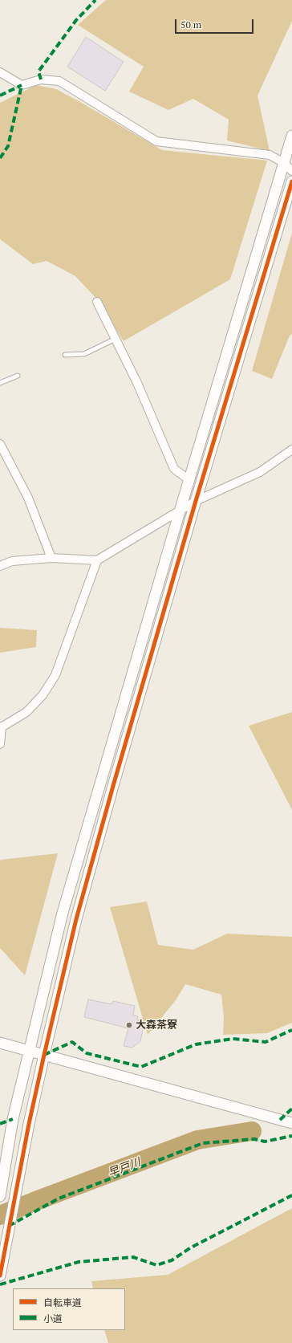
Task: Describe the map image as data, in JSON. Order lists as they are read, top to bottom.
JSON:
{
  "water": ["早戸川"],
  "places": ["大森茶寮"],
  "legend": ["自転車道", "小道"],
  "scale_bar": "50 m"
}
